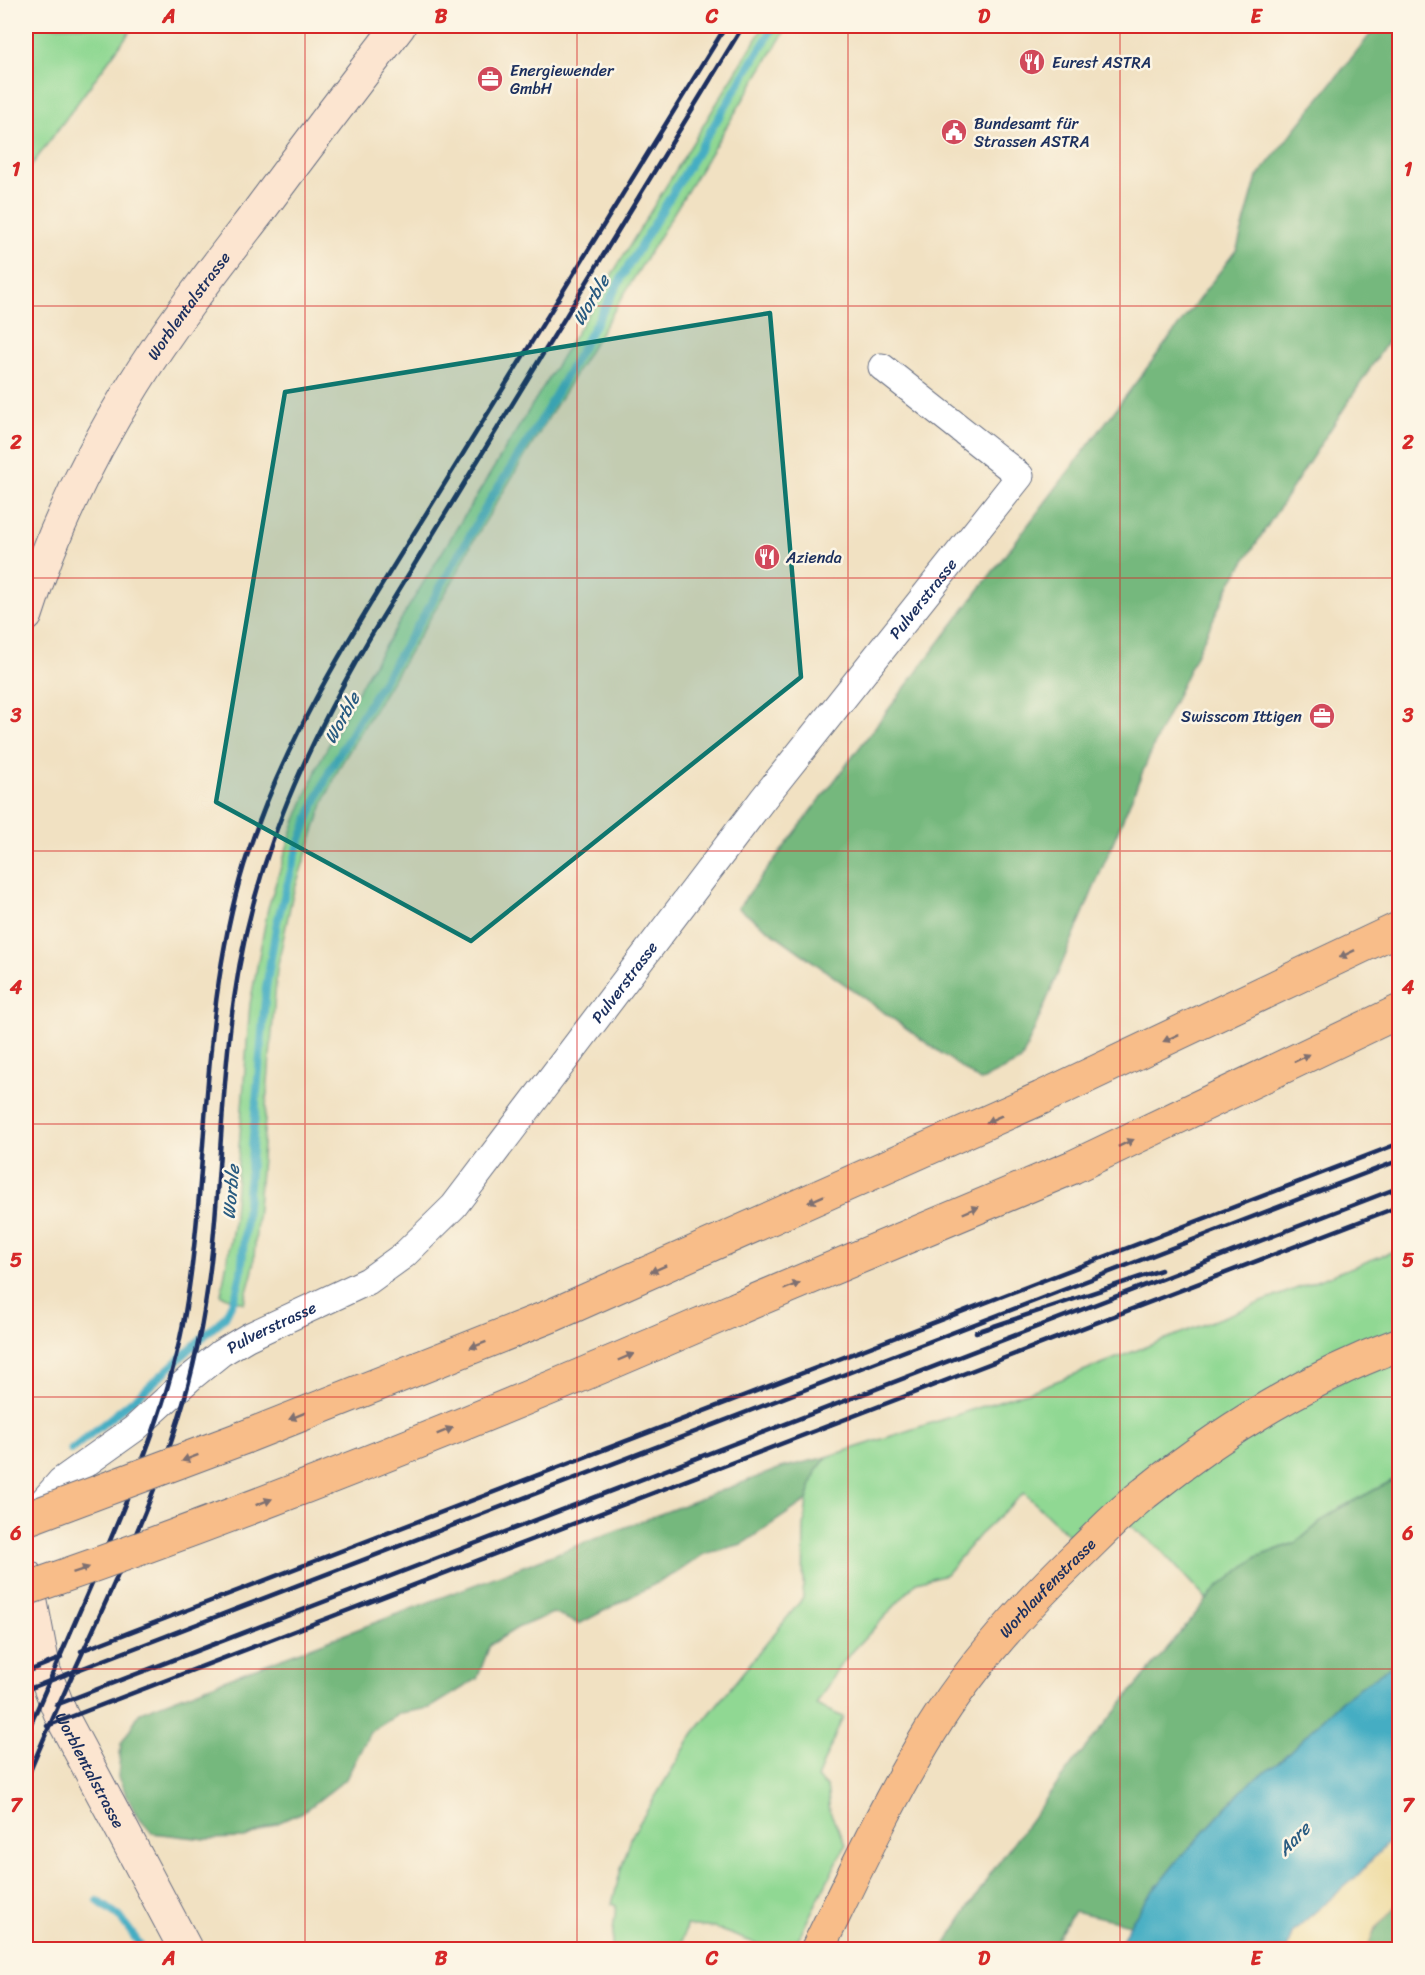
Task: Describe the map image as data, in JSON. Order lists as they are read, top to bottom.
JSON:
{
  "streets": {
    "main road": ["Worblentalstrasse", "Worblaufenstrasse"],
    "street": ["Pulverstrasse"]
  },
  "water": ["Worble", "Aare"],
  "places": {
    "restaurant": ["Eurest ASTRA", "Azienda"],
    "office": ["Energiewender GmbH", "Swisscom Ittigen"],
    "public building": ["Bundesamt für Strassen ASTRA"]
  },
  "grid": {
    "columns": [
      "A",
      "B",
      "C",
      "D",
      "E"
    ],
    "rows": [
      "1",
      "2",
      "3",
      "4",
      "5",
      "6",
      "7"
    ]
  }
}
